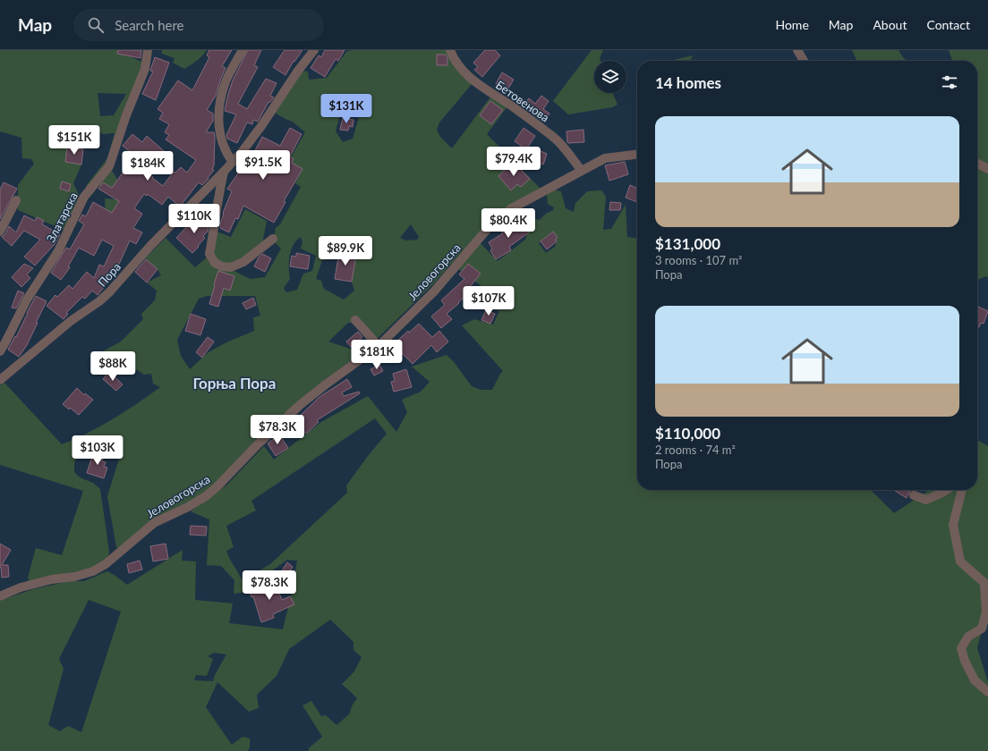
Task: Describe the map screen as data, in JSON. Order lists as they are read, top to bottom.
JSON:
{
  "streets": {
    "street": [
      "Бетовенова",
      "Златарска",
      "Јеловогорска",
      "Пора"
    ]
  },
  "crossings": [
    ["Бетовенова", "Јеловогорска"]
  ],
  "districts": ["Горња Пора"],
  "page": {
    "header": "Map",
    "search": "Search here",
    "nav": [
      "Home",
      "Map",
      "About",
      "Contact"
    ],
    "heading": "14 homes",
    "price": [
      "$131K",
      "$151K",
      "$79.4K",
      "$91.5K",
      "$184K",
      "$110K",
      "$80.4K",
      "$89.9K",
      "$107K",
      "$181K",
      "$88K",
      "$78.3K",
      "$103K",
      "$78.3K"
    ],
    "list": [
      {
        "name": "$131,000",
        "note": "3 rooms · 107 m² · Пора"
      },
      {
        "name": "$110,000",
        "note": "2 rooms · 74 m² · Пора"
      }
    ]
  }
}
